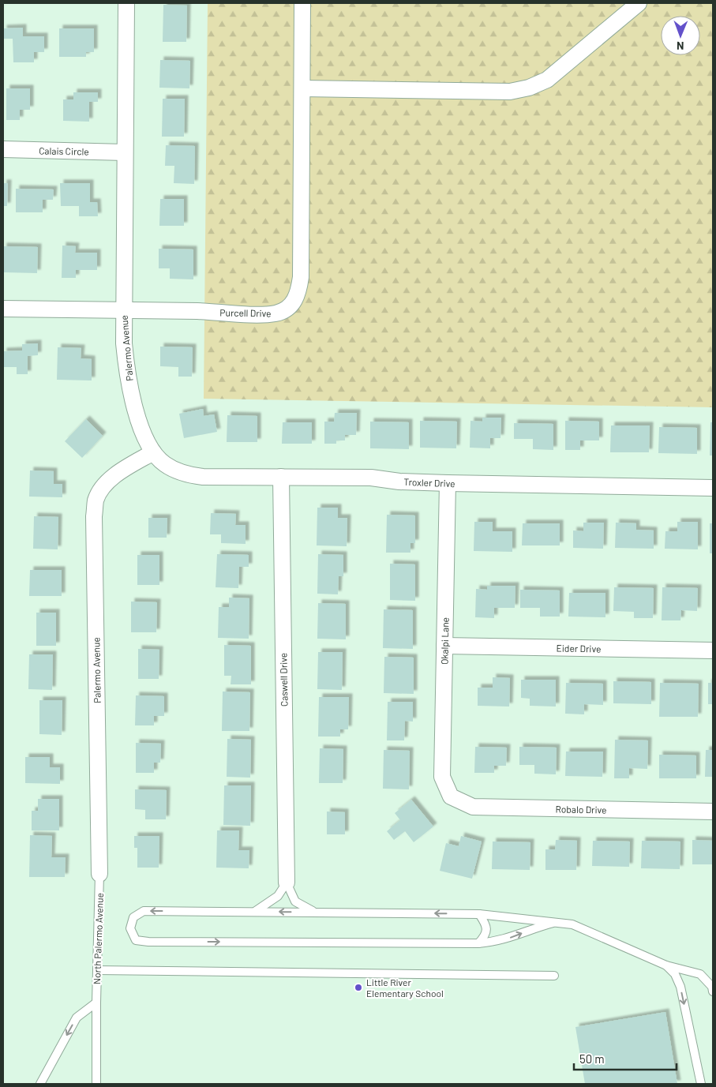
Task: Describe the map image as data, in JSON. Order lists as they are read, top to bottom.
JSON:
{
  "streets": {
    "street": [
      "Calais Circle",
      "Purcell Drive",
      "Palermo Avenue",
      "Troxler Drive",
      "Okalpi Lane",
      "Eider Drive",
      "Caswell Drive",
      "Robalo Drive"
    ],
    "lane": ["North Palermo Avenue"]
  },
  "crossings": [
    ["Calais Circle", "Palermo Avenue"],
    ["Purcell Drive", "Palermo Avenue"],
    ["Palermo Avenue", "Troxler Drive"],
    ["Palermo Avenue", "North Palermo Avenue"],
    ["Troxler Drive", "Okalpi Lane"],
    ["Troxler Drive", "Caswell Drive"],
    ["Okalpi Lane", "Eider Drive"],
    ["Okalpi Lane", "Robalo Drive"]
  ],
  "places": ["Little River Elementary School"],
  "scale_bar": "50 m",
  "north": "bottom"
}
